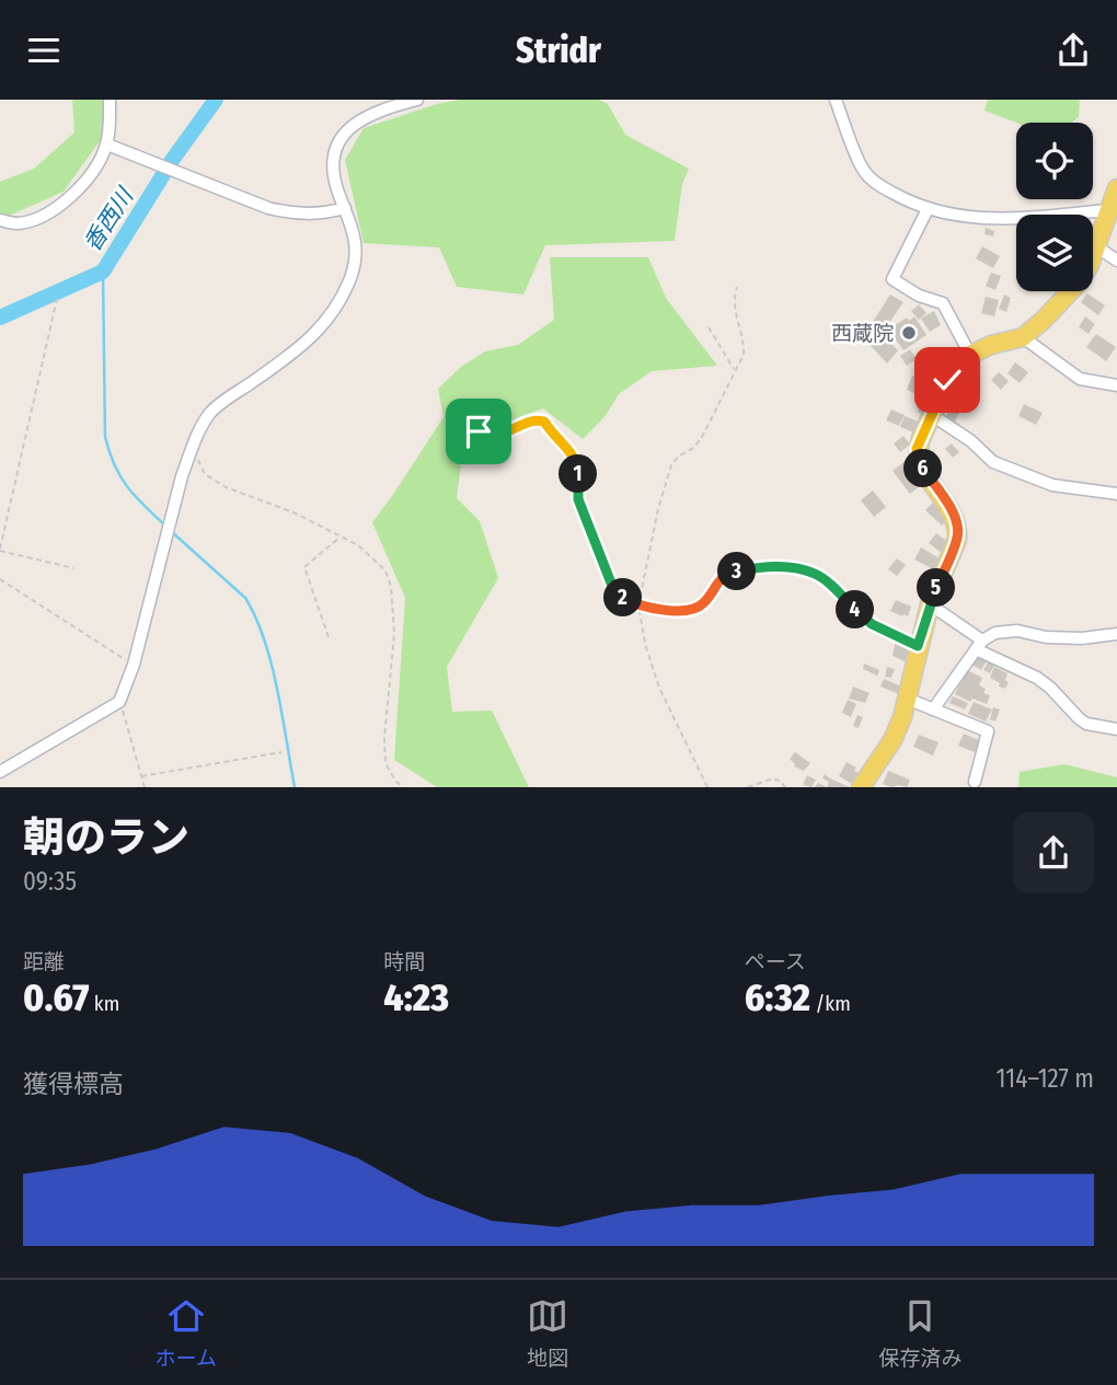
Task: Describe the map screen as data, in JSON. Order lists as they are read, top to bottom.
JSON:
{
  "water": ["香西川"],
  "places": ["西蔵院"],
  "page": {
    "header": "Stridr",
    "pins": [
      "6",
      "1",
      "3",
      "5",
      "2",
      "4"
    ],
    "heading": ["朝のラン", "09:35"],
    "stats": [
      ["距離", "0.67 km"],
      ["時間", "4:23"],
      ["ペース", "6:32 /km"]
    ],
    "chart": ["獲得標高", "114–127 m"],
    "tabs": ["ホーム", "地図", "保存済み"]
  }
}
